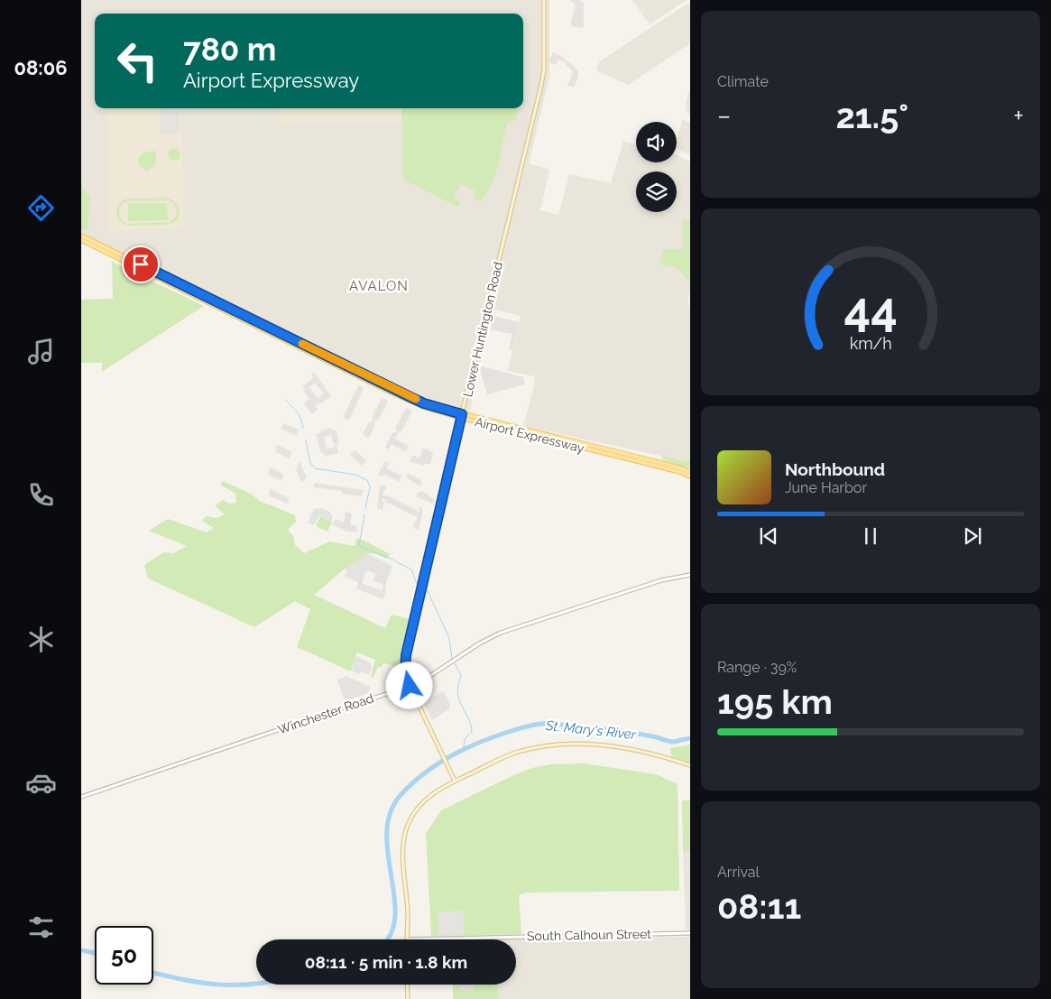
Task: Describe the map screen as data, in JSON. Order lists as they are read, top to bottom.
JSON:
{
  "streets": {
    "main road": ["Lower Huntington Road", "Airport Expressway"],
    "street": ["Winchester Road", "South Calhoun Street"]
  },
  "crossings": [
    ["Lower Huntington Road", "Airport Expressway"],
    ["Lower Huntington Road", "Winchester Road"]
  ],
  "districts": ["AVALON"],
  "water": ["St. Mary's River"],
  "page": {
    "tabs": "08:06",
    "tile": [
      "Climate",
      ["Range · 39%", "195 km"],
      ["Arrival", "08:11"]
    ],
    "turn": ["780 m", "Airport Expressway"],
    "heat": ["−", "21.5°", "+"],
    "song": ["Northbound", "June Harbor"],
    "limit": "50",
    "trip": "08:11 · 5 min · 1.8 km",
    "gauge": ["44", "km/h"]
  }
}
